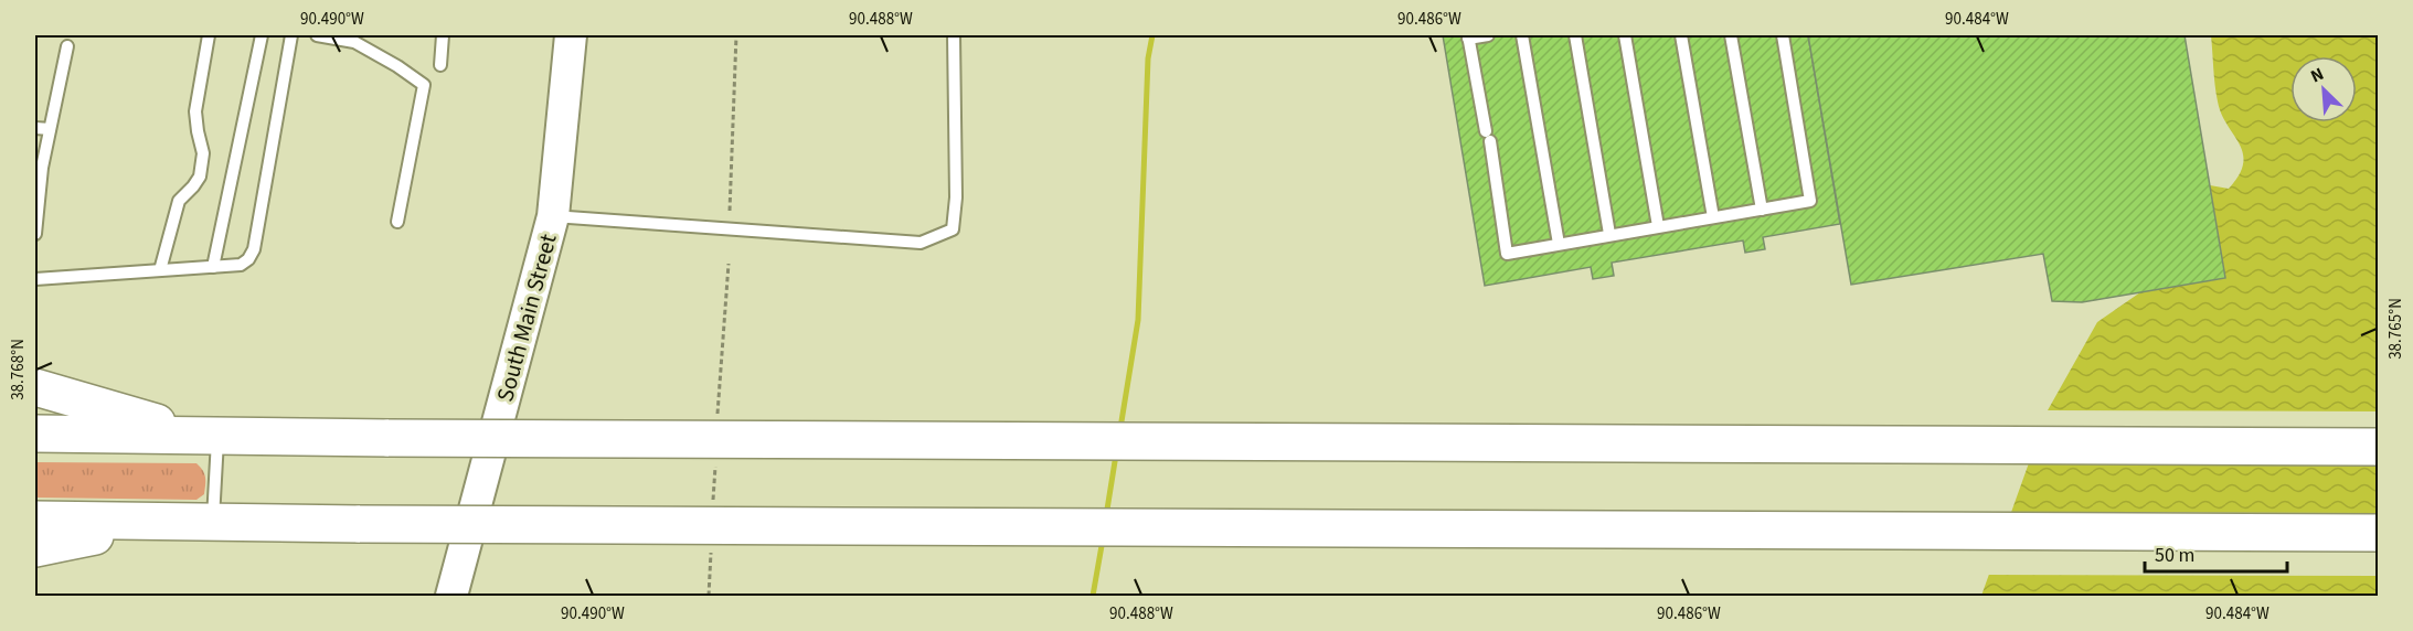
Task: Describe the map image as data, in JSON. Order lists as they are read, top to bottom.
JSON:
{
  "streets": {
    "street": ["South Main Street"]
  },
  "scale_bar": "50 m",
  "north": "top left",
  "coordinates": [
    "90.490°W",
    "90.488°W",
    "90.486°W",
    "90.484°W",
    "38.765°N",
    "38.768°N"
  ]
}
